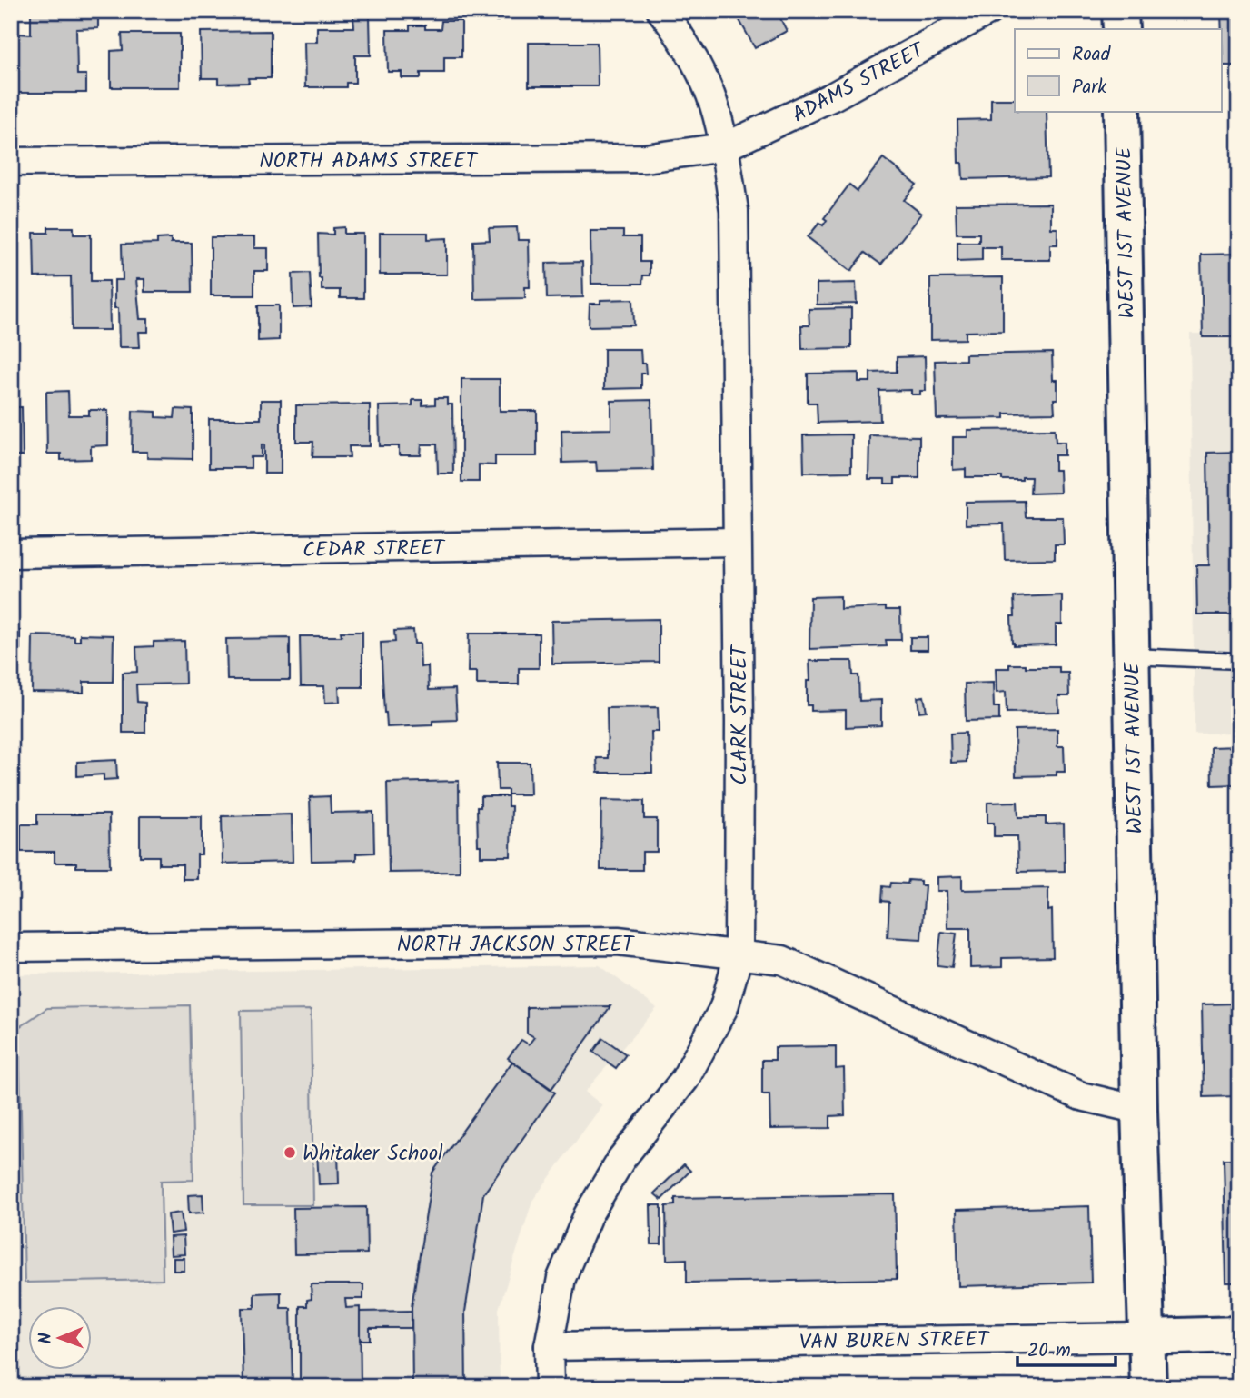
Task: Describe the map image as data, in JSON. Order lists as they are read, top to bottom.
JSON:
{
  "streets": {
    "street": [
      "ADAMS STREET",
      "NORTH ADAMS STREET",
      "WEST 1ST AVENUE",
      "CEDAR STREET",
      "CLARK STREET",
      "NORTH JACKSON STREET",
      "VAN BUREN STREET"
    ]
  },
  "crossings": [
    ["ADAMS STREET", "NORTH ADAMS STREET"],
    ["ADAMS STREET", "CLARK STREET"],
    ["NORTH ADAMS STREET", "CLARK STREET"],
    ["WEST 1ST AVENUE", "NORTH JACKSON STREET"],
    ["WEST 1ST AVENUE", "VAN BUREN STREET"],
    ["CEDAR STREET", "CLARK STREET"],
    ["CLARK STREET", "NORTH JACKSON STREET"],
    ["CLARK STREET", "VAN BUREN STREET"]
  ],
  "places": ["Whitaker School"],
  "legend": ["Road", "Park"],
  "scale_bar": "20 m",
  "north": "left"
}
